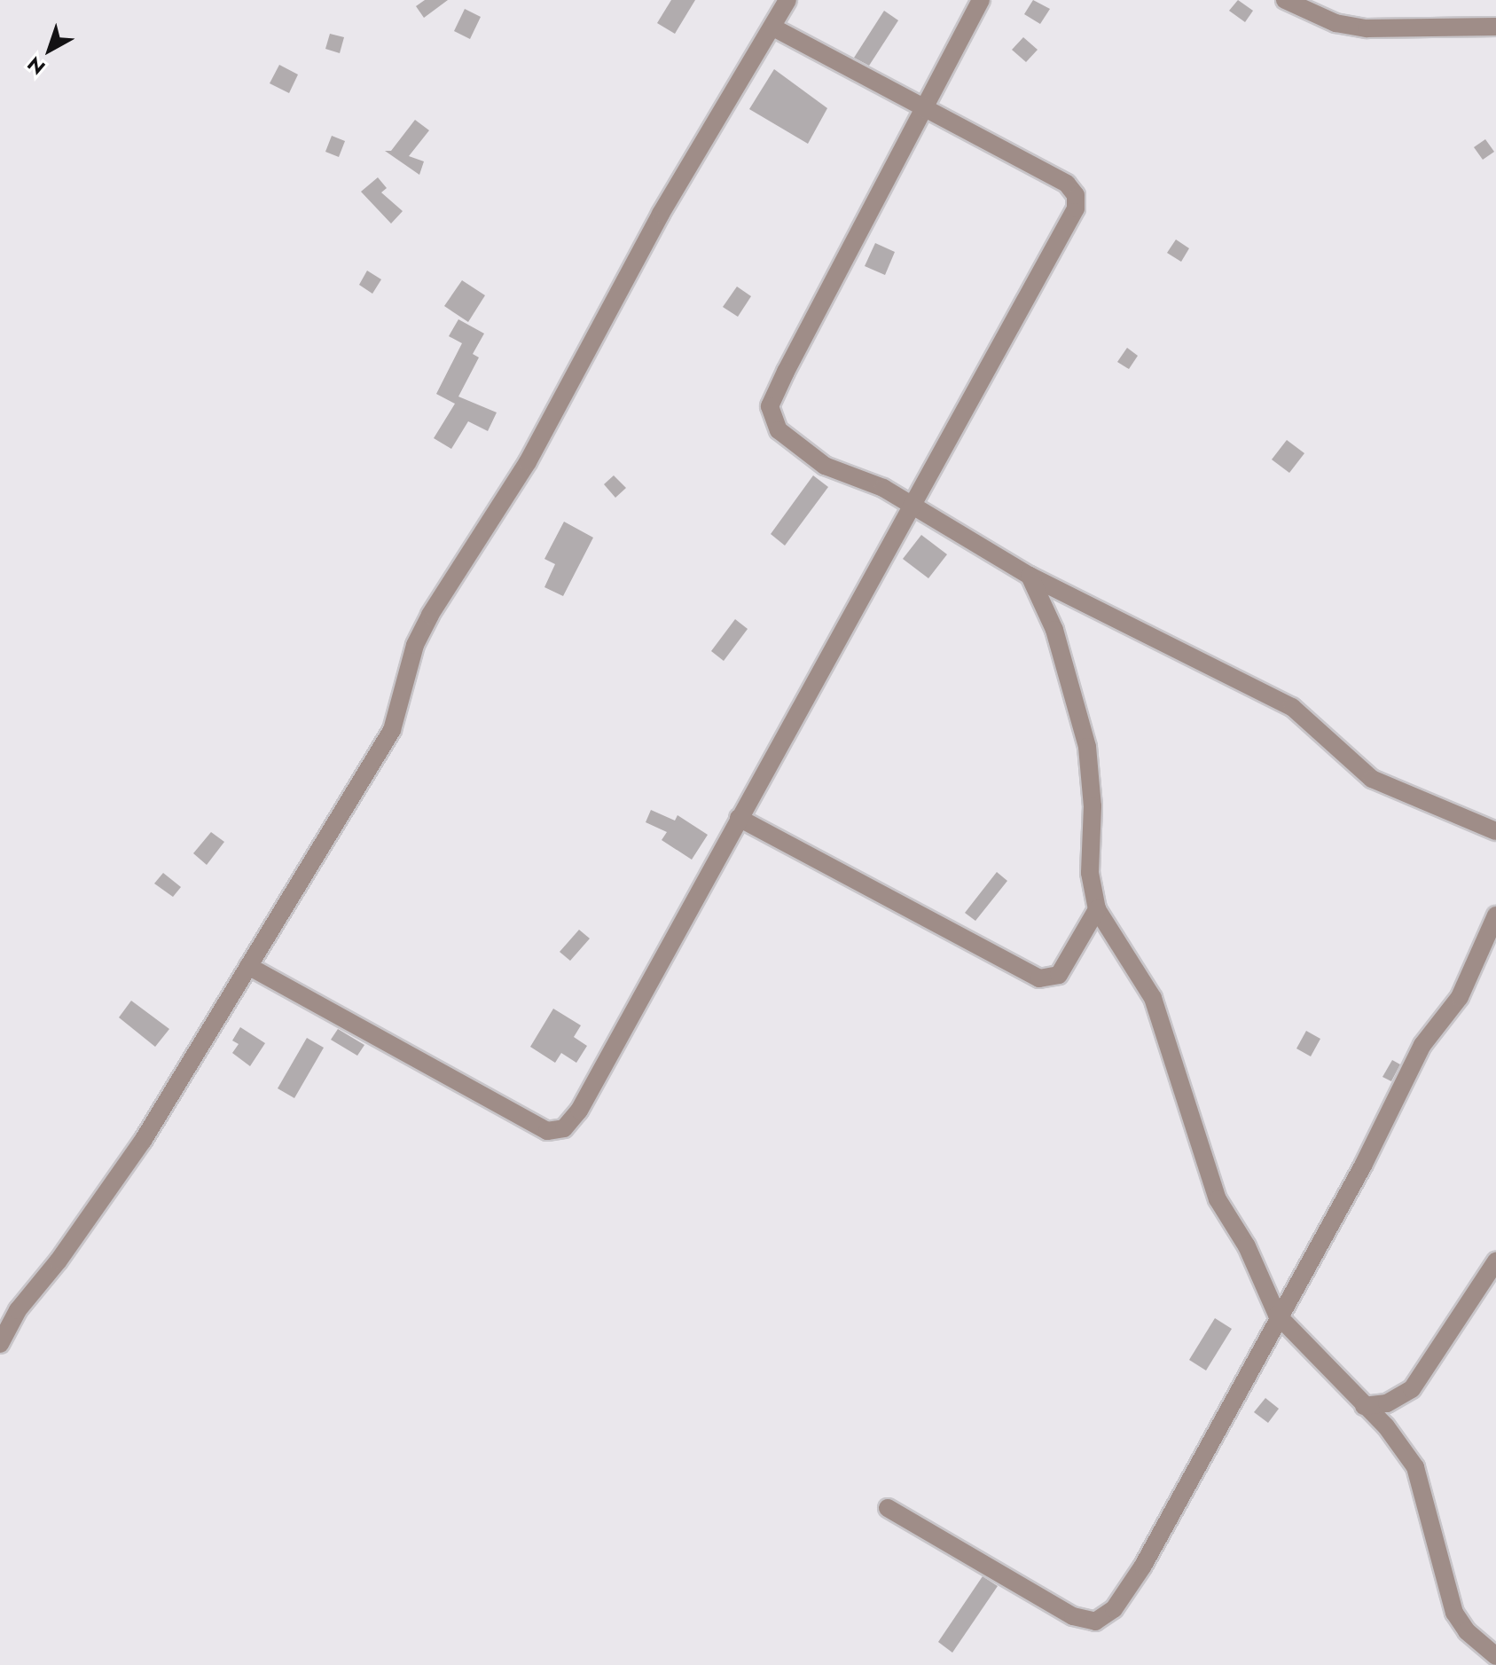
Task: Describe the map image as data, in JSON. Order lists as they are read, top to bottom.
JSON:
{
  "north": "bottom left"
}
